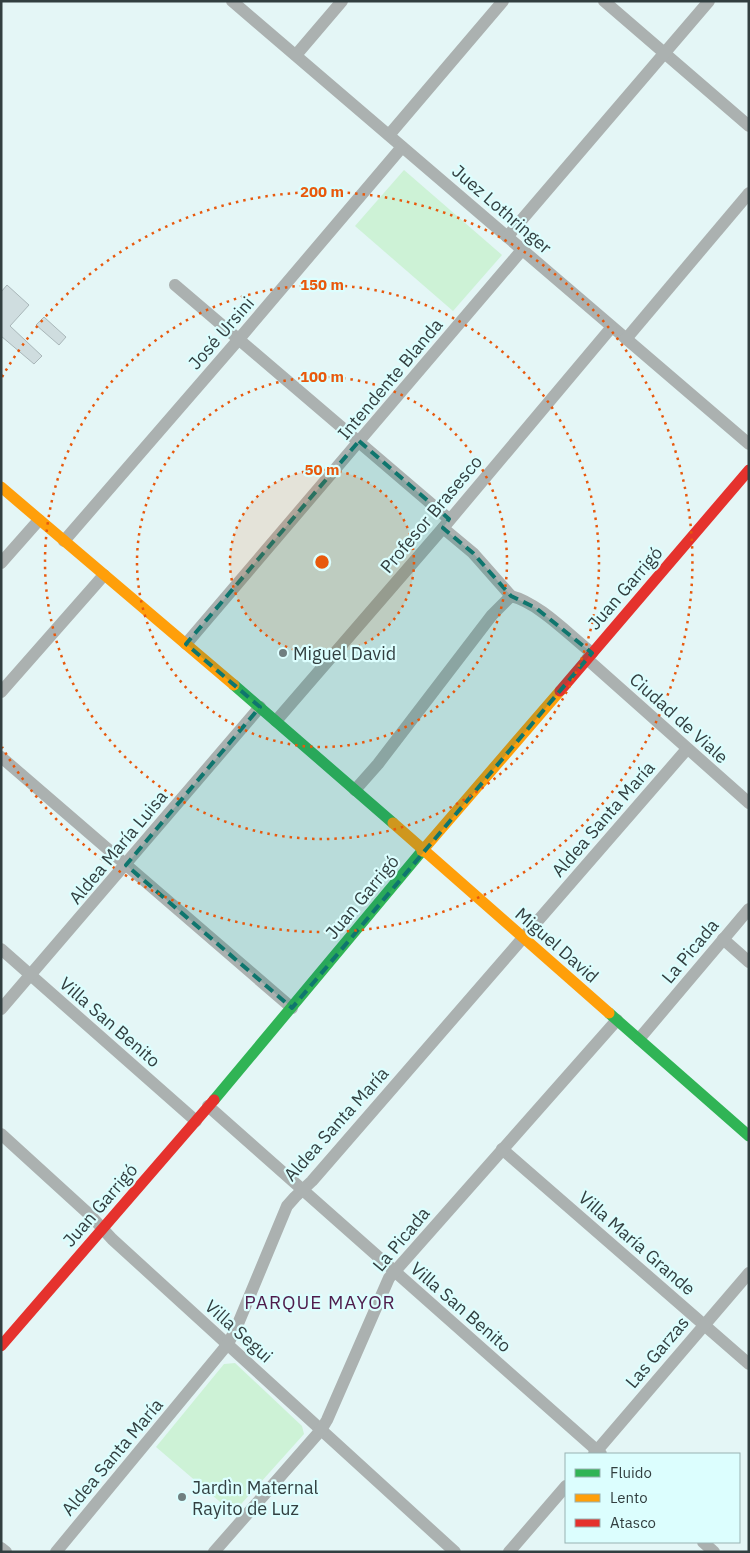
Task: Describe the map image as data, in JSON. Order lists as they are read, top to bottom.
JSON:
{
  "streets": {
    "street": [
      "Juez Lothringer",
      "José Ursini",
      "Intendente Blanda",
      "Profesor Brasesco",
      "Juan Garrigó",
      "Ciudad de Viale",
      "Aldea Santa María",
      "Aldea María Luisa",
      "Miguel David",
      "La Picada",
      "Villa San Benito",
      "Villa María Grande",
      "Villa Segui",
      "Las Garzas"
    ]
  },
  "crossings": [
    ["Juez Lothringer", "José Ursini"],
    ["Juez Lothringer", "Intendente Blanda"],
    ["Juez Lothringer", "Profesor Brasesco"],
    ["José Ursini", "Miguel David"],
    ["Intendente Blanda", "Miguel David"],
    ["Profesor Brasesco", "Miguel David"],
    ["Juan Garrigó", "Ciudad de Viale"],
    ["Juan Garrigó", "Miguel David"],
    ["Juan Garrigó", "Villa San Benito"],
    ["Juan Garrigó", "Villa Segui"],
    ["Ciudad de Viale", "Aldea Santa María"],
    ["Aldea Santa María", "Miguel David"],
    ["Aldea Santa María", "Villa San Benito"],
    ["Aldea Santa María", "Villa Segui"],
    ["Aldea María Luisa", "Miguel David"],
    ["Aldea María Luisa", "Villa San Benito"],
    ["Miguel David", "La Picada"],
    ["La Picada", "Villa San Benito"],
    ["La Picada", "Villa María Grande"],
    ["La Picada", "Villa Segui"],
    ["Villa San Benito", "Las Garzas"],
    ["Villa María Grande", "Las Garzas"]
  ],
  "districts": ["PARQUE MAYOR"],
  "places": ["Miguel David", "Jardìn Maternal Rayito de Luz"],
  "legend": ["Fluido", "Lento", "Atasco"],
  "rings": [
    "200 m",
    "150 m",
    "100 m",
    "50 m"
  ]
}
